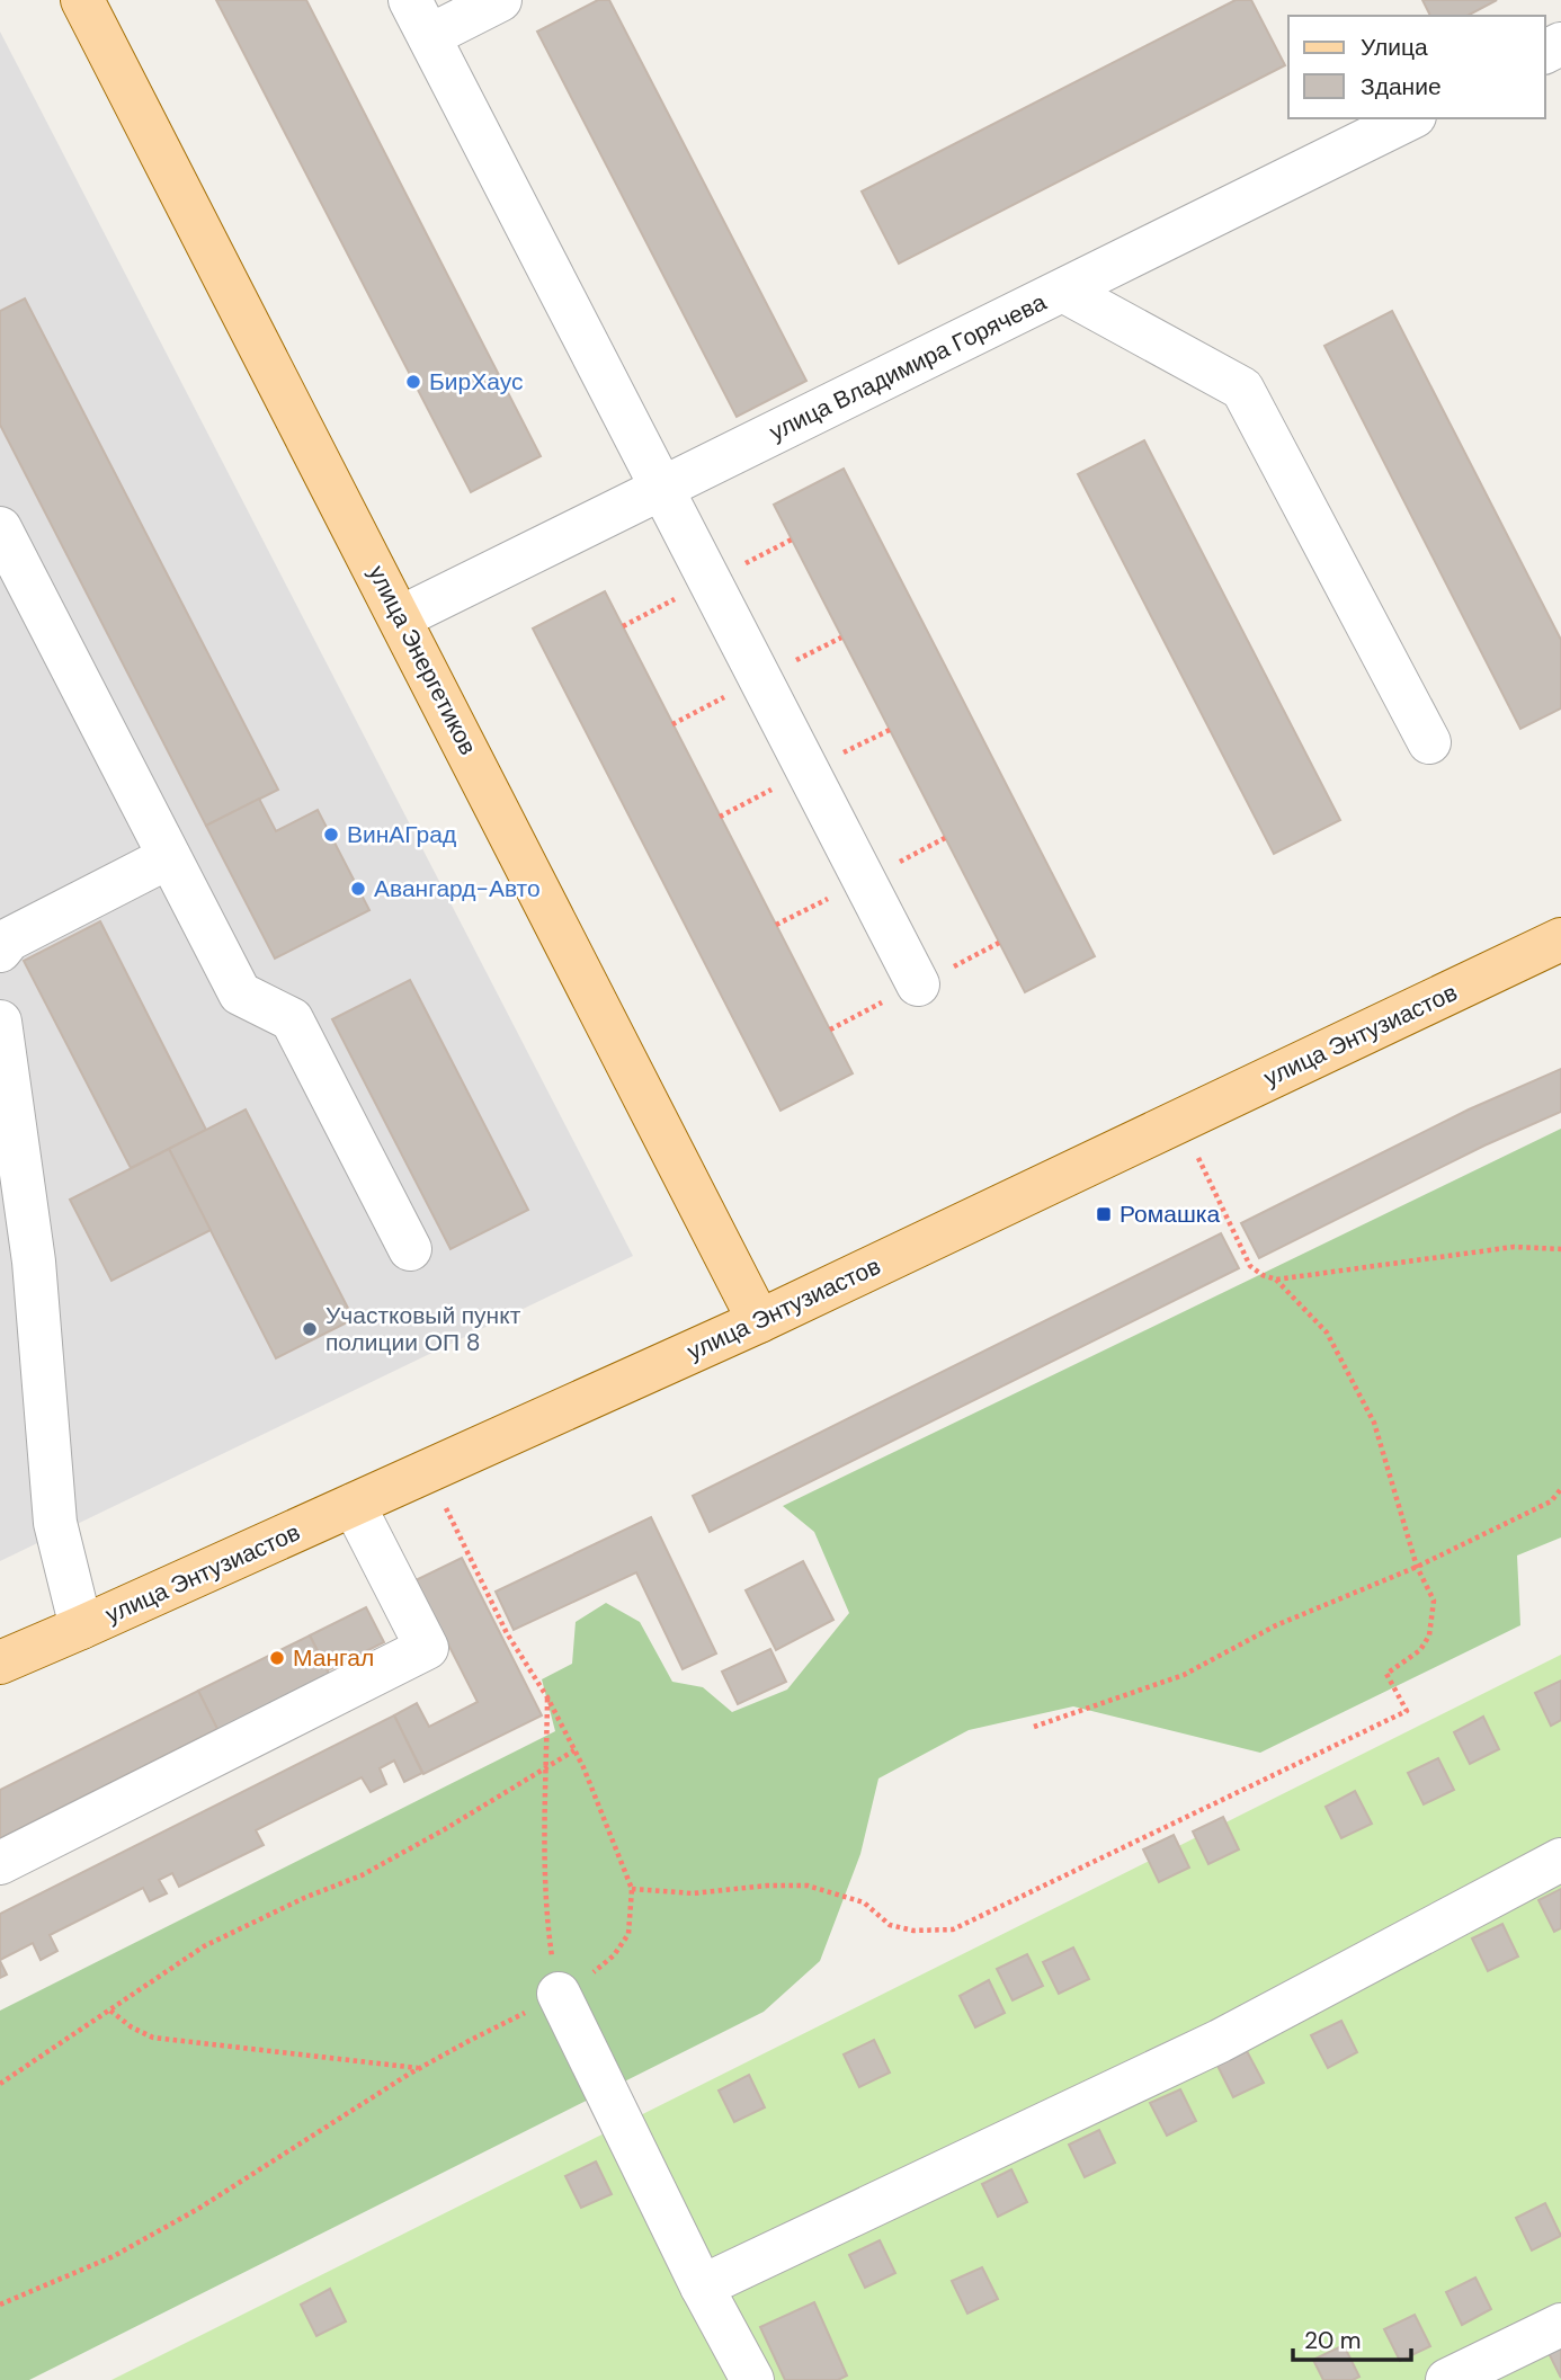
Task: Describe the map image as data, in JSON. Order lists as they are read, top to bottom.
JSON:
{
  "streets": {
    "main road": ["улица Энергетиков", "улица Энтузиастов"],
    "street": ["улица Владимира Горячева"]
  },
  "crossings": [
    ["улица Владимира Горячева", "улица Энергетиков"],
    ["улица Энергетиков", "улица Энтузиастов"]
  ],
  "places": {
    "other": [
      "БирХаус",
      "ВинАГрад",
      "Авангард-Авто",
      "Участковый пункт полиции ОП 8",
      "Мангал"
    ],
    "transit": ["Ромашка"]
  },
  "legend": ["Улица", "Здание"],
  "scale_bar": "20 m"
}
